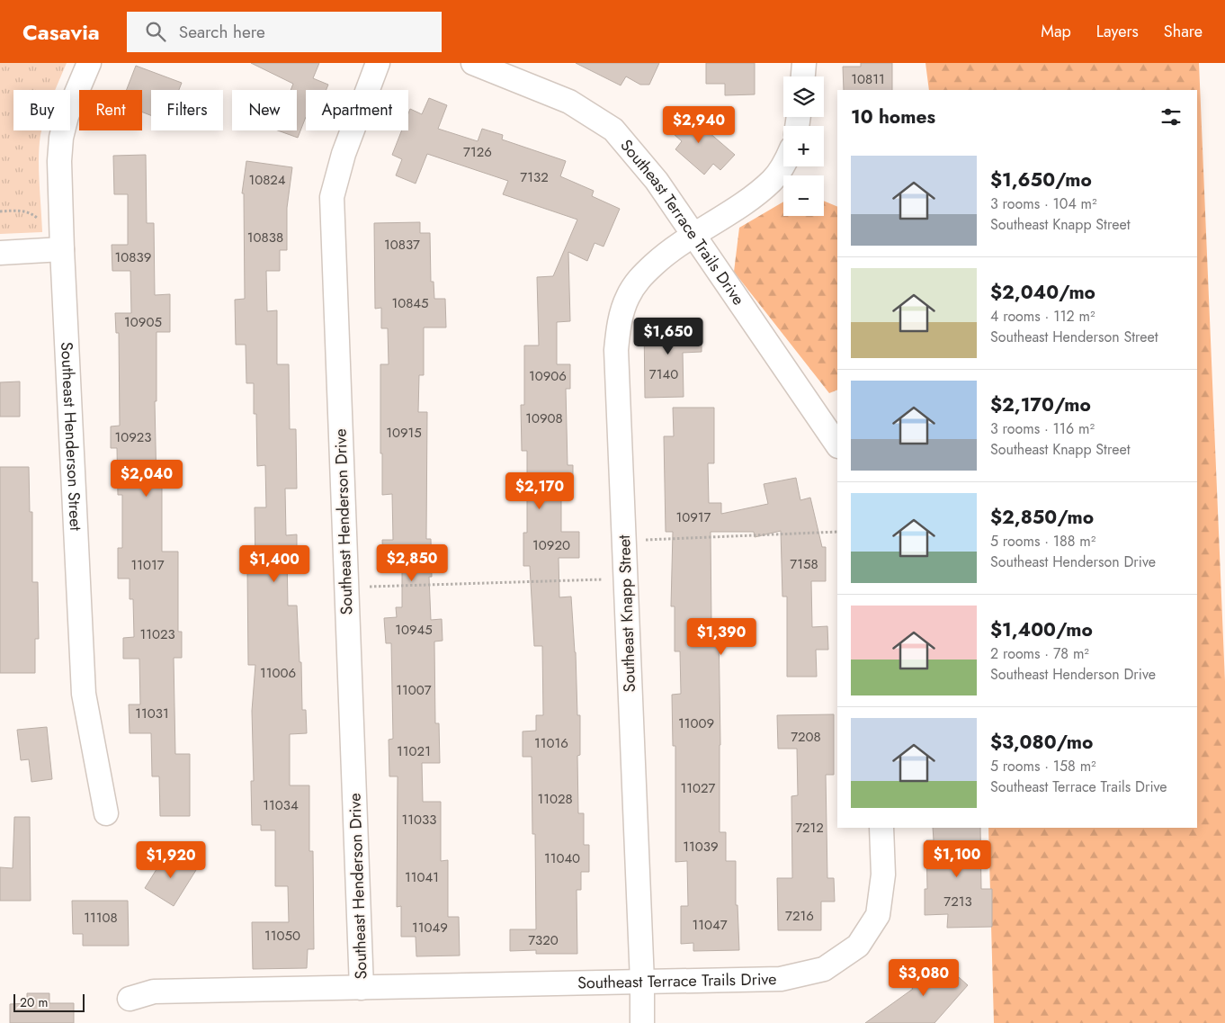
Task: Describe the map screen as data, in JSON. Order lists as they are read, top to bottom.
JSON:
{
  "streets": {
    "street": [
      "Southeast Terrace Trails Drive",
      "Southeast Henderson Street",
      "Southeast Henderson Drive",
      "Southeast Knapp Street"
    ]
  },
  "crossings": [
    ["Southeast Terrace Trails Drive", "Southeast Henderson Drive"],
    ["Southeast Terrace Trails Drive", "Southeast Knapp Street"]
  ],
  "house_numbers": [
    "10811",
    "7126",
    "7132",
    "10824",
    "10838",
    "10837",
    "10839",
    "10845",
    "10905",
    "7140",
    "10906",
    "10908",
    "10915",
    "10923",
    "10917",
    "10920",
    "7158",
    "11017",
    "10945",
    "11023",
    "11006",
    "11007",
    "11031",
    "11009",
    "7208",
    "11016",
    "11021",
    "11027",
    "11028",
    "11034",
    "11033",
    "7212",
    "11039",
    "11040",
    "11041",
    "7213",
    "7216",
    "11108",
    "11047",
    "11049",
    "11050",
    "7320"
  ],
  "scale_bar": "20 m",
  "page": {
    "header": "Casavia",
    "search": "Search here",
    "nav": ["Map", "Layers", "Share"],
    "map_buttons": ["+", "−"],
    "chip": [
      "Buy",
      "Rent",
      "Filters",
      "New",
      "Apartment"
    ],
    "heading": "10 homes",
    "price": [
      "$2,940",
      "$1,650",
      "$2,040",
      "$2,170",
      "$2,850",
      "$1,400",
      "$1,390",
      "$1,100",
      "$1,920",
      "$3,080"
    ],
    "list": [
      {
        "name": "$1,650/mo",
        "note": "3 rooms · 104 m² · Southeast Knapp Street"
      },
      {
        "name": "$2,040/mo",
        "note": "4 rooms · 112 m² · Southeast Henderson Street"
      },
      {
        "name": "$2,170/mo",
        "note": "3 rooms · 116 m² · Southeast Knapp Street"
      },
      {
        "name": "$2,850/mo",
        "note": "5 rooms · 188 m² · Southeast Henderson Drive"
      },
      {
        "name": "$1,400/mo",
        "note": "2 rooms · 78 m² · Southeast Henderson Drive"
      },
      {
        "name": "$3,080/mo",
        "note": "5 rooms · 158 m² · Southeast Terrace Trails Drive"
      }
    ],
    "scale": "20 m"
  }
}
